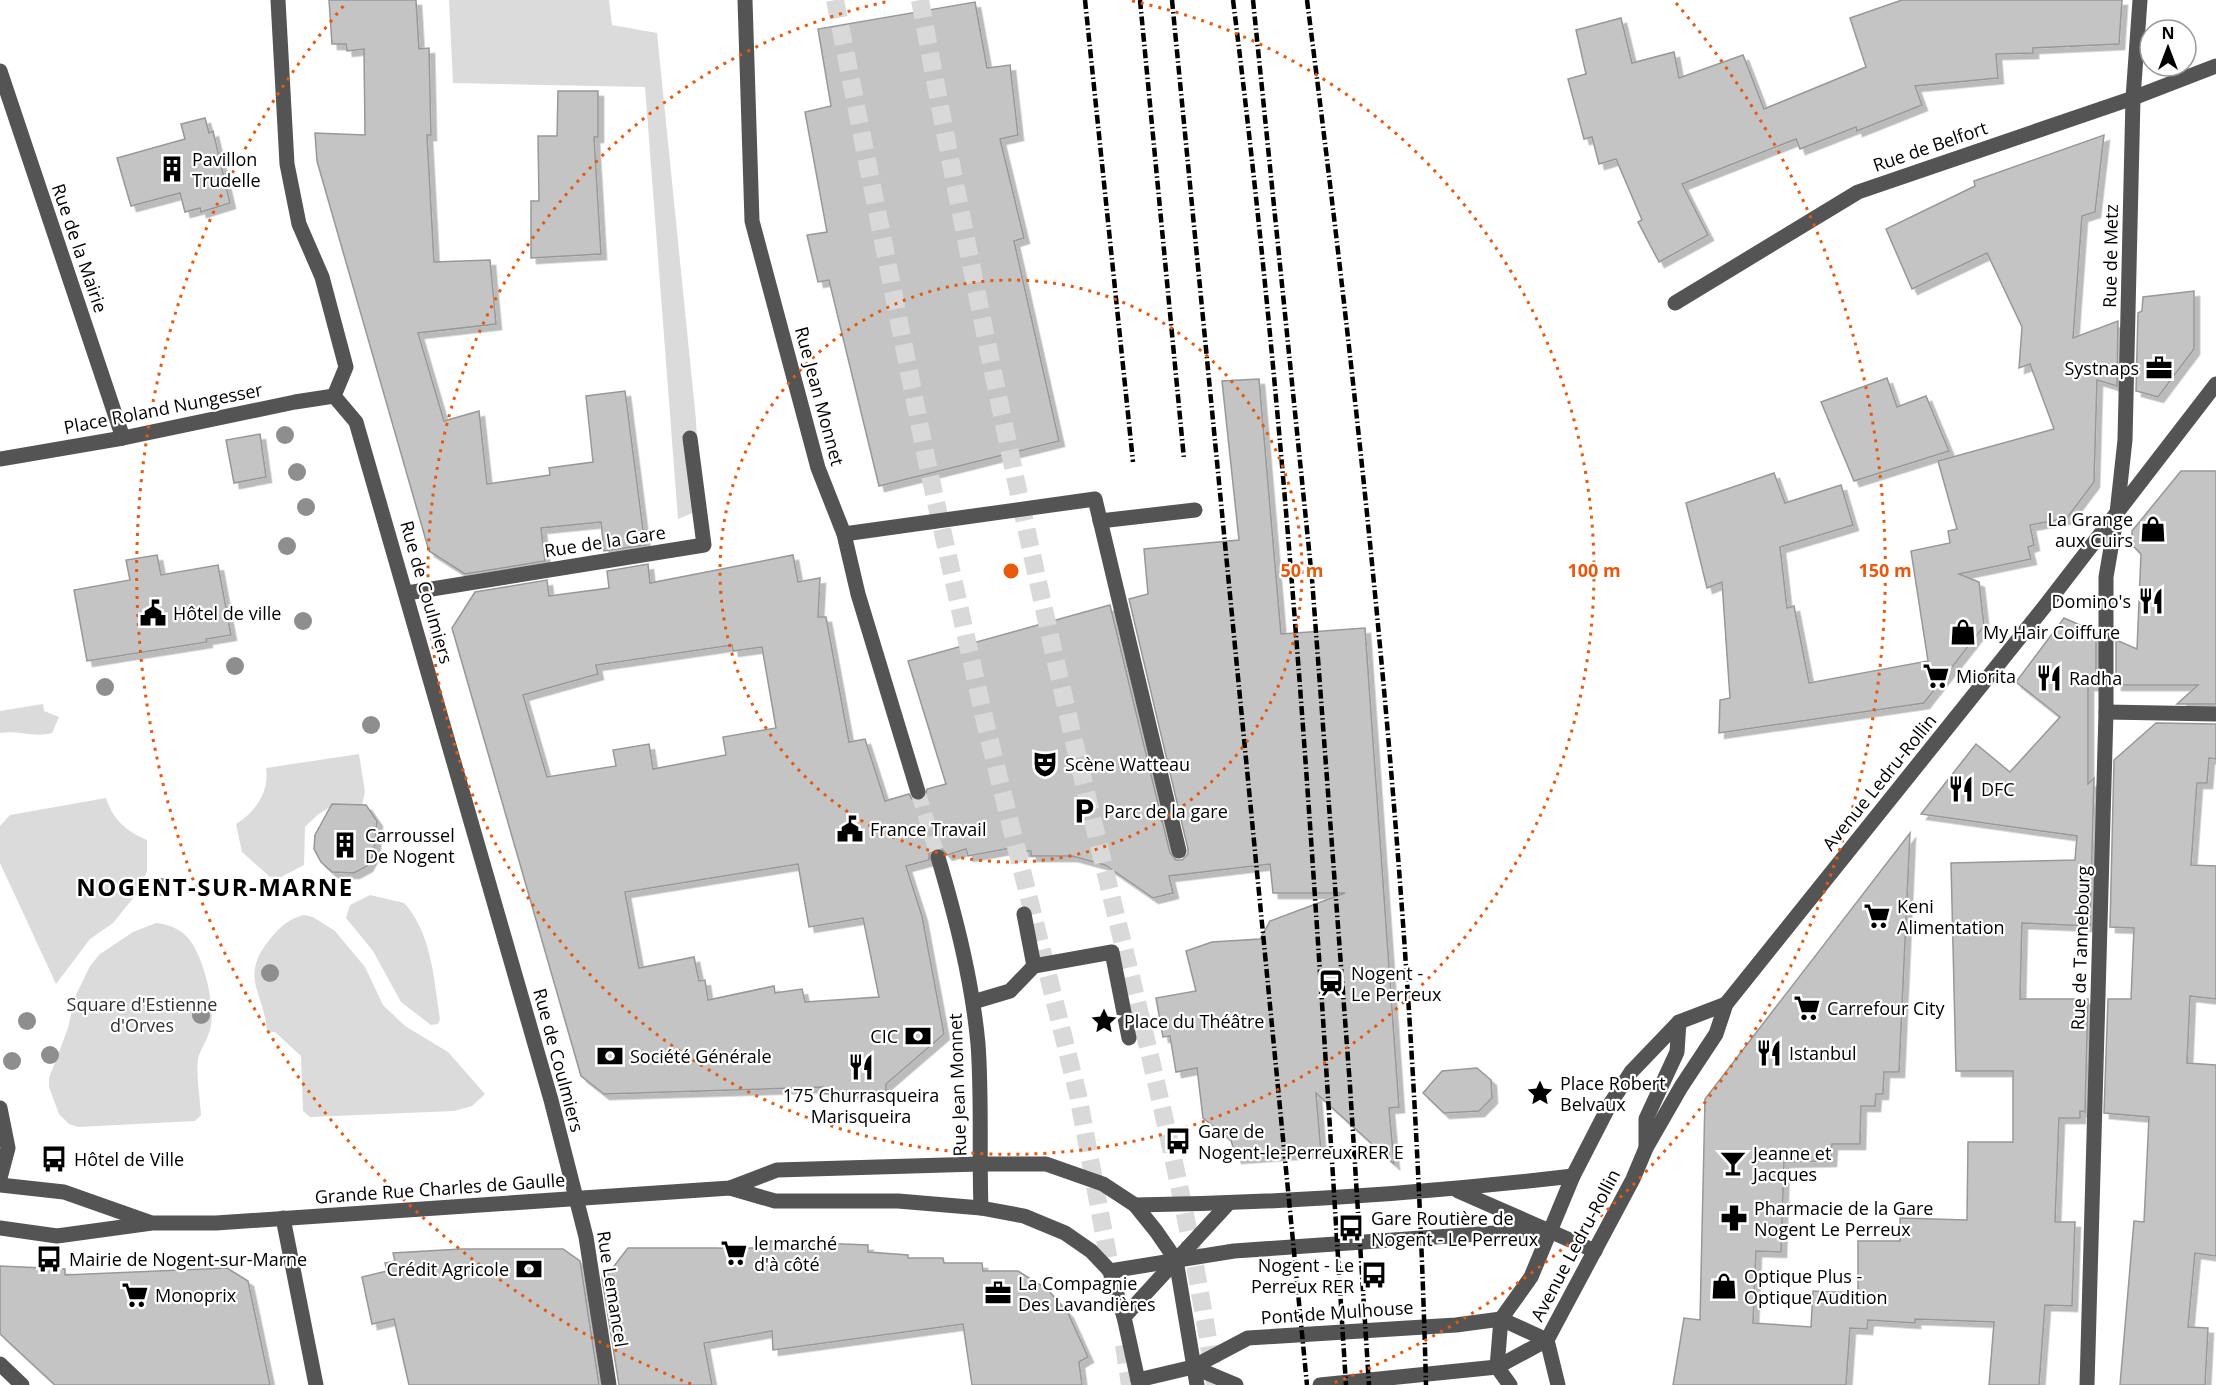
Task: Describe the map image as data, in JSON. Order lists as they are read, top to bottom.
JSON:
{
  "streets": {
    "street": [
      "Rue de Belfort",
      "Rue de la Mairie",
      "Rue de Metz",
      "Rue Jean Monnet",
      "Place Roland Nungesser",
      "Rue de la Gare",
      "Rue de Coulmiers",
      "Avenue Ledru-Rollin",
      "Rue de Tannebourg",
      "Grande Rue Charles de Gaulle",
      "Rue Lemancel",
      "Pont de Mulhouse"
    ]
  },
  "crossings": [
    ["Rue de Belfort", "Rue de Metz"],
    ["Rue de la Mairie", "Place Roland Nungesser"],
    ["Rue de Metz", "Avenue Ledru-Rollin"],
    ["Rue de Metz", "Rue de Tannebourg"],
    ["Rue Jean Monnet", "Grande Rue Charles de Gaulle"],
    ["Place Roland Nungesser", "Rue de Coulmiers"],
    ["Rue de la Gare", "Rue de Coulmiers"],
    ["Rue de Coulmiers", "Grande Rue Charles de Gaulle"],
    ["Rue de Coulmiers", "Rue Lemancel"],
    ["Avenue Ledru-Rollin", "Rue de Tannebourg"],
    ["Avenue Ledru-Rollin", "Pont de Mulhouse"],
    ["Grande Rue Charles de Gaulle", "Rue Lemancel"],
    ["Grande Rue Charles de Gaulle", "Pont de Mulhouse"]
  ],
  "districts": ["NOGENT-SUR-MARNE"],
  "parks": ["Square d'Estienne d'Orves"],
  "places": {
    "building": ["Pavillon Trudelle", "Carroussel De Nogent"],
    "office": ["Systnaps", "La Compagnie Des Lavandières"],
    "shop": ["La Grange aux Cuirs", "My Hair Coiffure", "Optique Plus - Optique Audition"],
    "restaurant": [
      "Domino's",
      "Radha",
      "DFC",
      "Istanbul",
      "175 Churrasqueira Marisqueira"
    ],
    "public building": ["Hôtel de ville", "France Travail"],
    "supermarket": [
      "Miorita",
      "Keni Alimentation",
      "Carrefour City",
      "le marché d'à côté",
      "Monoprix"
    ],
    "theatre": ["Scène Watteau"],
    "parking": ["Parc de la gare"],
    "station": ["Nogent - Le Perreux"],
    "place": ["Place du Théâtre", "Place Robert Belvaux"],
    "bank": ["CIC", "Société Générale", "Crédit Agricole"],
    "bus stop": [
      "Gare de Nogent-le-Perreux RER E",
      "Hôtel de Ville",
      "Gare Routière de Nogent - Le Perreux",
      "Mairie de Nogent-sur-Marne",
      "Nogent - Le Perreux RER"
    ],
    "bar": ["Jeanne et Jacques"],
    "pharmacy": ["Pharmacie de la Gare Nogent Le Perreux"]
  },
  "north": "top",
  "rings": ["50 m", "100 m", "150 m"]
}
